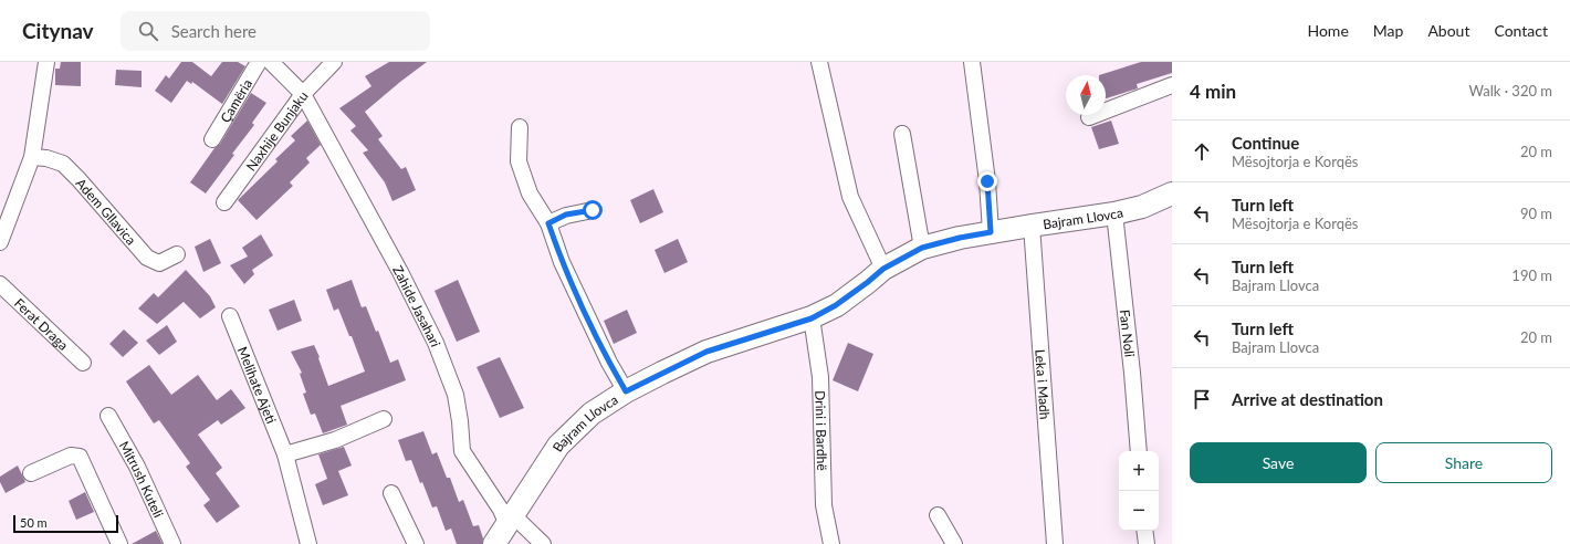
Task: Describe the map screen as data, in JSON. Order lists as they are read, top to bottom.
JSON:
{
  "streets": {
    "street": [
      "Çamëria",
      "Naxhije Bunjaku",
      "Adem Gllavica",
      "Bajram Llovca",
      "Zahide Jasahari",
      "Ferat Draga",
      "Fan Noli",
      "Melihate Ajeti",
      "Leka i Madh",
      "Drini i Bardhë",
      "Mitrush Kuteli"
    ]
  },
  "crossings": [
    ["Naxhije Bunjaku", "Zahide Jasahari"],
    ["Bajram Llovca", "Zahide Jasahari"],
    ["Bajram Llovca", "Fan Noli"],
    ["Bajram Llovca", "Leka i Madh"],
    ["Bajram Llovca", "Drini i Bardhë"]
  ],
  "scale_bar": "50 m",
  "north": "top",
  "page": {
    "header": "Citynav",
    "search": "Search here",
    "nav": [
      "Home",
      "Map",
      "About",
      "Contact"
    ],
    "heading": ["4 min", "Walk · 320 m"],
    "list": [
      ["Continue", "Mësojtorja e Korqës", "20 m"],
      ["Turn left", "Mësojtorja e Korqës", "90 m"],
      ["Turn left", "Bajram Llovca", "190 m"],
      ["Turn left", "Bajram Llovca", "20 m"],
      "Arrive at destination"
    ],
    "buttons": ["Save", "Share"],
    "map_buttons": ["+", "−"],
    "scale": "50 m"
  }
}
